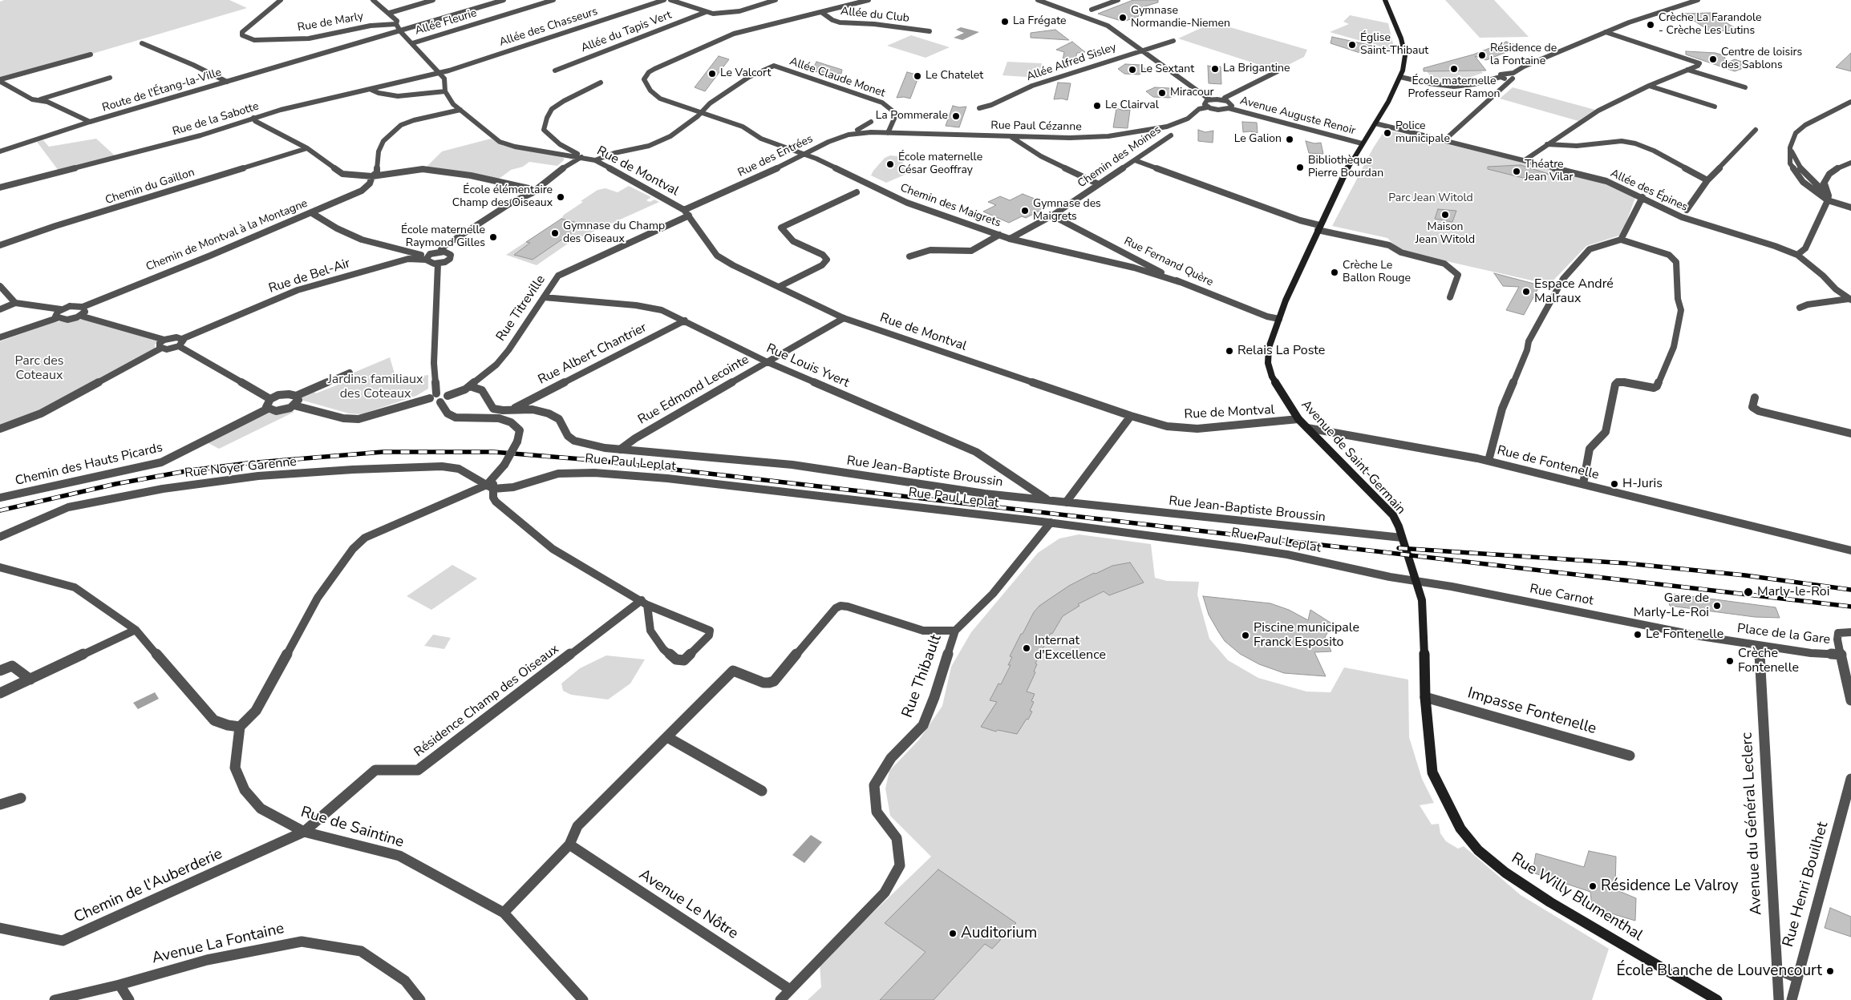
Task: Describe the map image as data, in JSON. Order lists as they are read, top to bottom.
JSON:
{
  "streets": {
    "main road": ["Avenue de Saint-Germain", "Rue Willy Blumenthal"],
    "street": [
      "Allée du Club",
      "Rue de Marly",
      "Allée Fleurie",
      "Allée des Chasseurs",
      "Allée du Tapis Vert",
      "Allée Alfred Sisley",
      "Allée Claude Monet",
      "Route de l'Étang-la-Ville",
      "Avenue Auguste Renoir",
      "Rue de la Sabotte",
      "Rue Paul Cézanne",
      "Rue des Entrées",
      "Chemin des Moines",
      "Rue de Montval",
      "Chemin du Gaillon",
      "Allée des Épines",
      "Chemin des Maigrets",
      "Chemin de Montval à la Montagne",
      "Rue Fernand Quère",
      "Rue de Bel-Air",
      "Rue Titreville",
      "Rue Albert Chantrier",
      "Rue Louis Yvert",
      "Rue Edmond Lecointe",
      "Rue Paul Leplat",
      "Rue de Fontenelle",
      "Chemin des Hauts Picards",
      "Rue Noyer Garenne",
      "Rue Jean-Baptiste Broussin",
      "Rue Carnot",
      "Place de la Gare",
      "Rue Thibault",
      "Résidence Champ des Oiseaux",
      "Impasse Fontenelle",
      "Avenue du Général Leclerc",
      "Rue de Saintine",
      "Rue Henri Bouilhet",
      "Chemin de l'Auberderie",
      "Avenue Le Nôtre",
      "Avenue La Fontaine"
    ]
  },
  "crossings": [
    ["Rue de Marly", "Route de l'Étang-la-Ville"],
    ["Allée des Chasseurs", "Rue de la Sabotte"],
    ["Allée Claude Monet", "Rue Paul Cézanne"],
    ["Allée Claude Monet", "Chemin des Maigrets"],
    ["Avenue Auguste Renoir", "Rue Paul Cézanne"],
    ["Avenue Auguste Renoir", "Avenue de Saint-Germain"],
    ["Rue Paul Cézanne", "Rue des Entrées"],
    ["Rue Paul Cézanne", "Chemin des Moines"],
    ["Rue des Entrées", "Rue de Montval"],
    ["Rue des Entrées", "Chemin des Maigrets"],
    ["Chemin des Moines", "Chemin des Maigrets"],
    ["Chemin des Moines", "Rue Fernand Quère"],
    ["Rue de Montval", "Rue Titreville"],
    ["Rue de Montval", "Rue Edmond Lecointe"],
    ["Rue de Montval", "Avenue de Saint-Germain"],
    ["Allée des Épines", "Avenue de Saint-Germain"],
    ["Chemin des Maigrets", "Rue Fernand Quère"],
    ["Rue Fernand Quère", "Avenue de Saint-Germain"],
    ["Rue Titreville", "Rue Louis Yvert"],
    ["Rue Titreville", "Rue Jean-Baptiste Broussin"],
    ["Rue Albert Chantrier", "Rue Louis Yvert"],
    ["Rue Albert Chantrier", "Rue Jean-Baptiste Broussin"],
    ["Rue Louis Yvert", "Rue Edmond Lecointe"],
    ["Rue Louis Yvert", "Rue Jean-Baptiste Broussin"],
    ["Rue Edmond Lecointe", "Rue Jean-Baptiste Broussin"],
    ["Avenue de Saint-Germain", "Rue Paul Leplat"],
    ["Avenue de Saint-Germain", "Rue de Fontenelle"],
    ["Avenue de Saint-Germain", "Rue Jean-Baptiste Broussin"],
    ["Avenue de Saint-Germain", "Rue Carnot"],
    ["Avenue de Saint-Germain", "Rue Willy Blumenthal"],
    ["Rue Paul Leplat", "Rue Noyer Garenne"],
    ["Rue Paul Leplat", "Rue Carnot"],
    ["Rue Paul Leplat", "Rue Thibault"],
    ["Rue Paul Leplat", "Rue Willy Blumenthal"],
    ["Rue Carnot", "Place de la Gare"],
    ["Rue Carnot", "Rue Willy Blumenthal"],
    ["Place de la Gare", "Avenue du Général Leclerc"],
    ["Rue Thibault", "Avenue Le Nôtre"],
    ["Résidence Champ des Oiseaux", "Rue de Saintine"],
    ["Résidence Champ des Oiseaux", "Chemin de l'Auberderie"],
    ["Impasse Fontenelle", "Rue Willy Blumenthal"],
    ["Rue de Saintine", "Chemin de l'Auberderie"]
  ],
  "parks": ["Parc Jean Witold", "Parc des Coteaux", "Jardins familiaux des Coteaux"],
  "places": [
    "Gymnase Normandie-Niemen",
    "La Frégate",
    "Crèche La Farandole - Crèche Les Lutins",
    "Église Saint-Thibaut",
    "Résidence de la Fontaine",
    "Centre de loisirs des Sablons",
    "La Brigantine",
    "École maternelle Professeur Ramon",
    "Le Sextant",
    "Le Valcort",
    "Le Chatelet",
    "Miracour",
    "Le Clairval",
    "La Pommerale",
    "Police municipale",
    "Le Galion",
    "École maternelle César Geoffray",
    "Bibliothèque Pierre Bourdan",
    "Théatre Jean Vilar",
    "École élémentaire Champ des Oiseaux",
    "Gymnase des Maigrets",
    "Maison Jean Witold",
    "Gymnase du Champ des Oiseaux",
    "École maternelle Raymond Gilles",
    "Crèche Le Ballon Rouge",
    "Espace André Malraux",
    "Relais La Poste",
    "H-Juris",
    "Marly-le-Roi",
    "Gare de Marly-Le-Roi",
    "Le Fontenelle",
    "Piscine municipale Franck Esposito",
    "Internat d'Excellence",
    "Crèche Fontenelle",
    "Résidence Le Valroy",
    "Auditorium",
    "École Blanche de Louvencourt"
  ]
}
